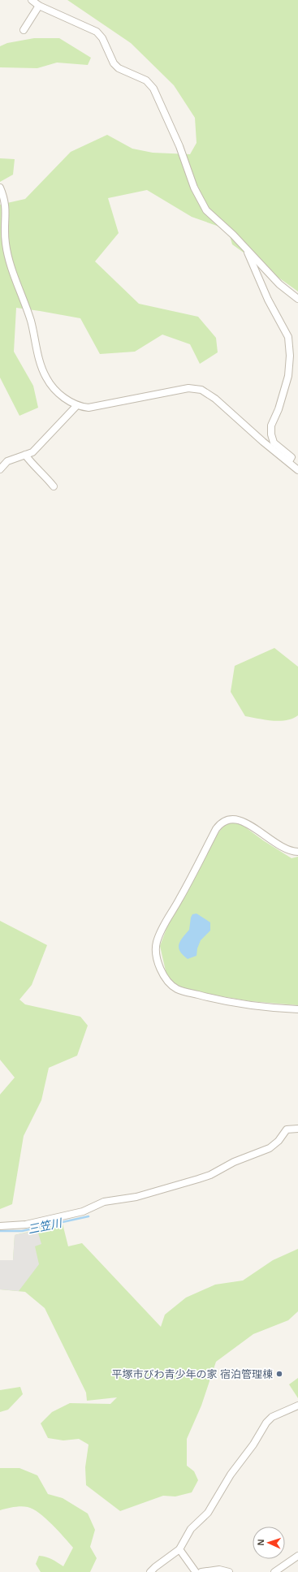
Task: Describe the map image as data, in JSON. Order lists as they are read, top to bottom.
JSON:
{
  "water": ["三笠川"],
  "places": ["平塚市びわ青少年の家 宿泊管理棟"],
  "north": "left"
}
